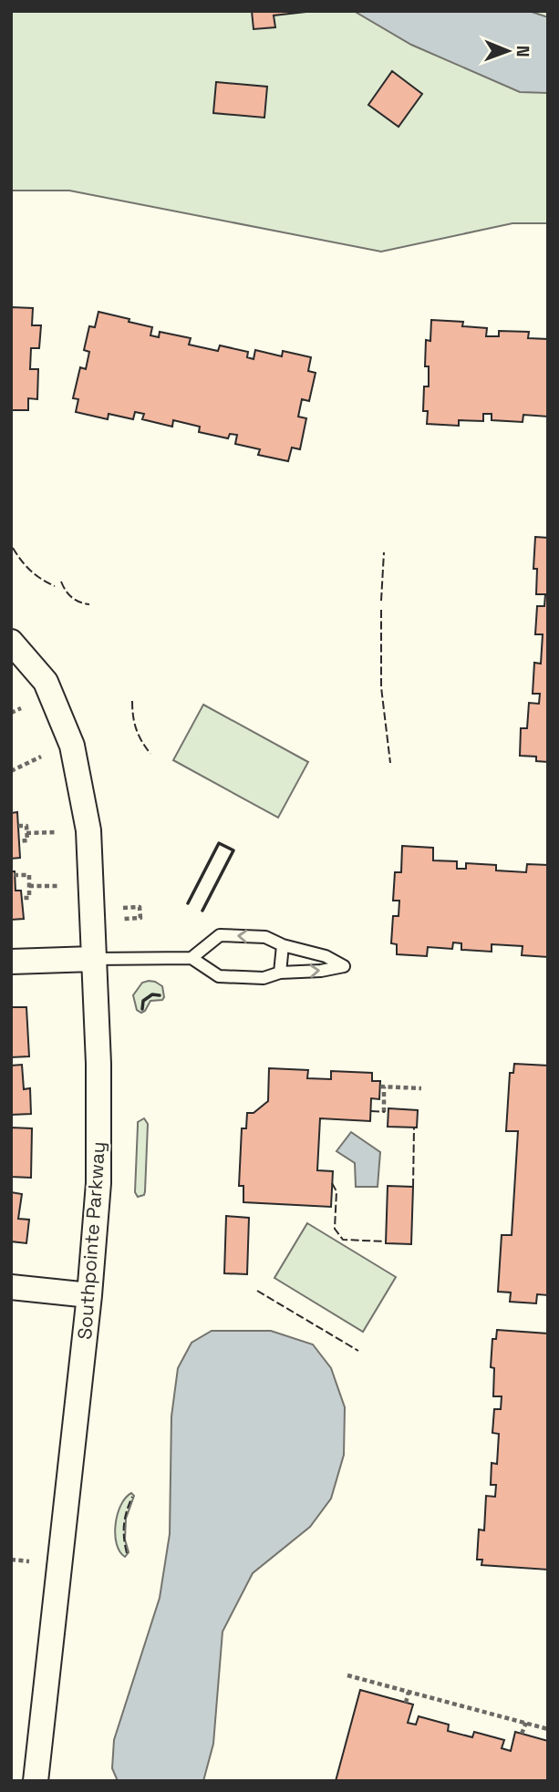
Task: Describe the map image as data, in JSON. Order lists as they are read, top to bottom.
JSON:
{
  "streets": {
    "street": ["Southpointe Parkway"]
  },
  "north": "right"
}
